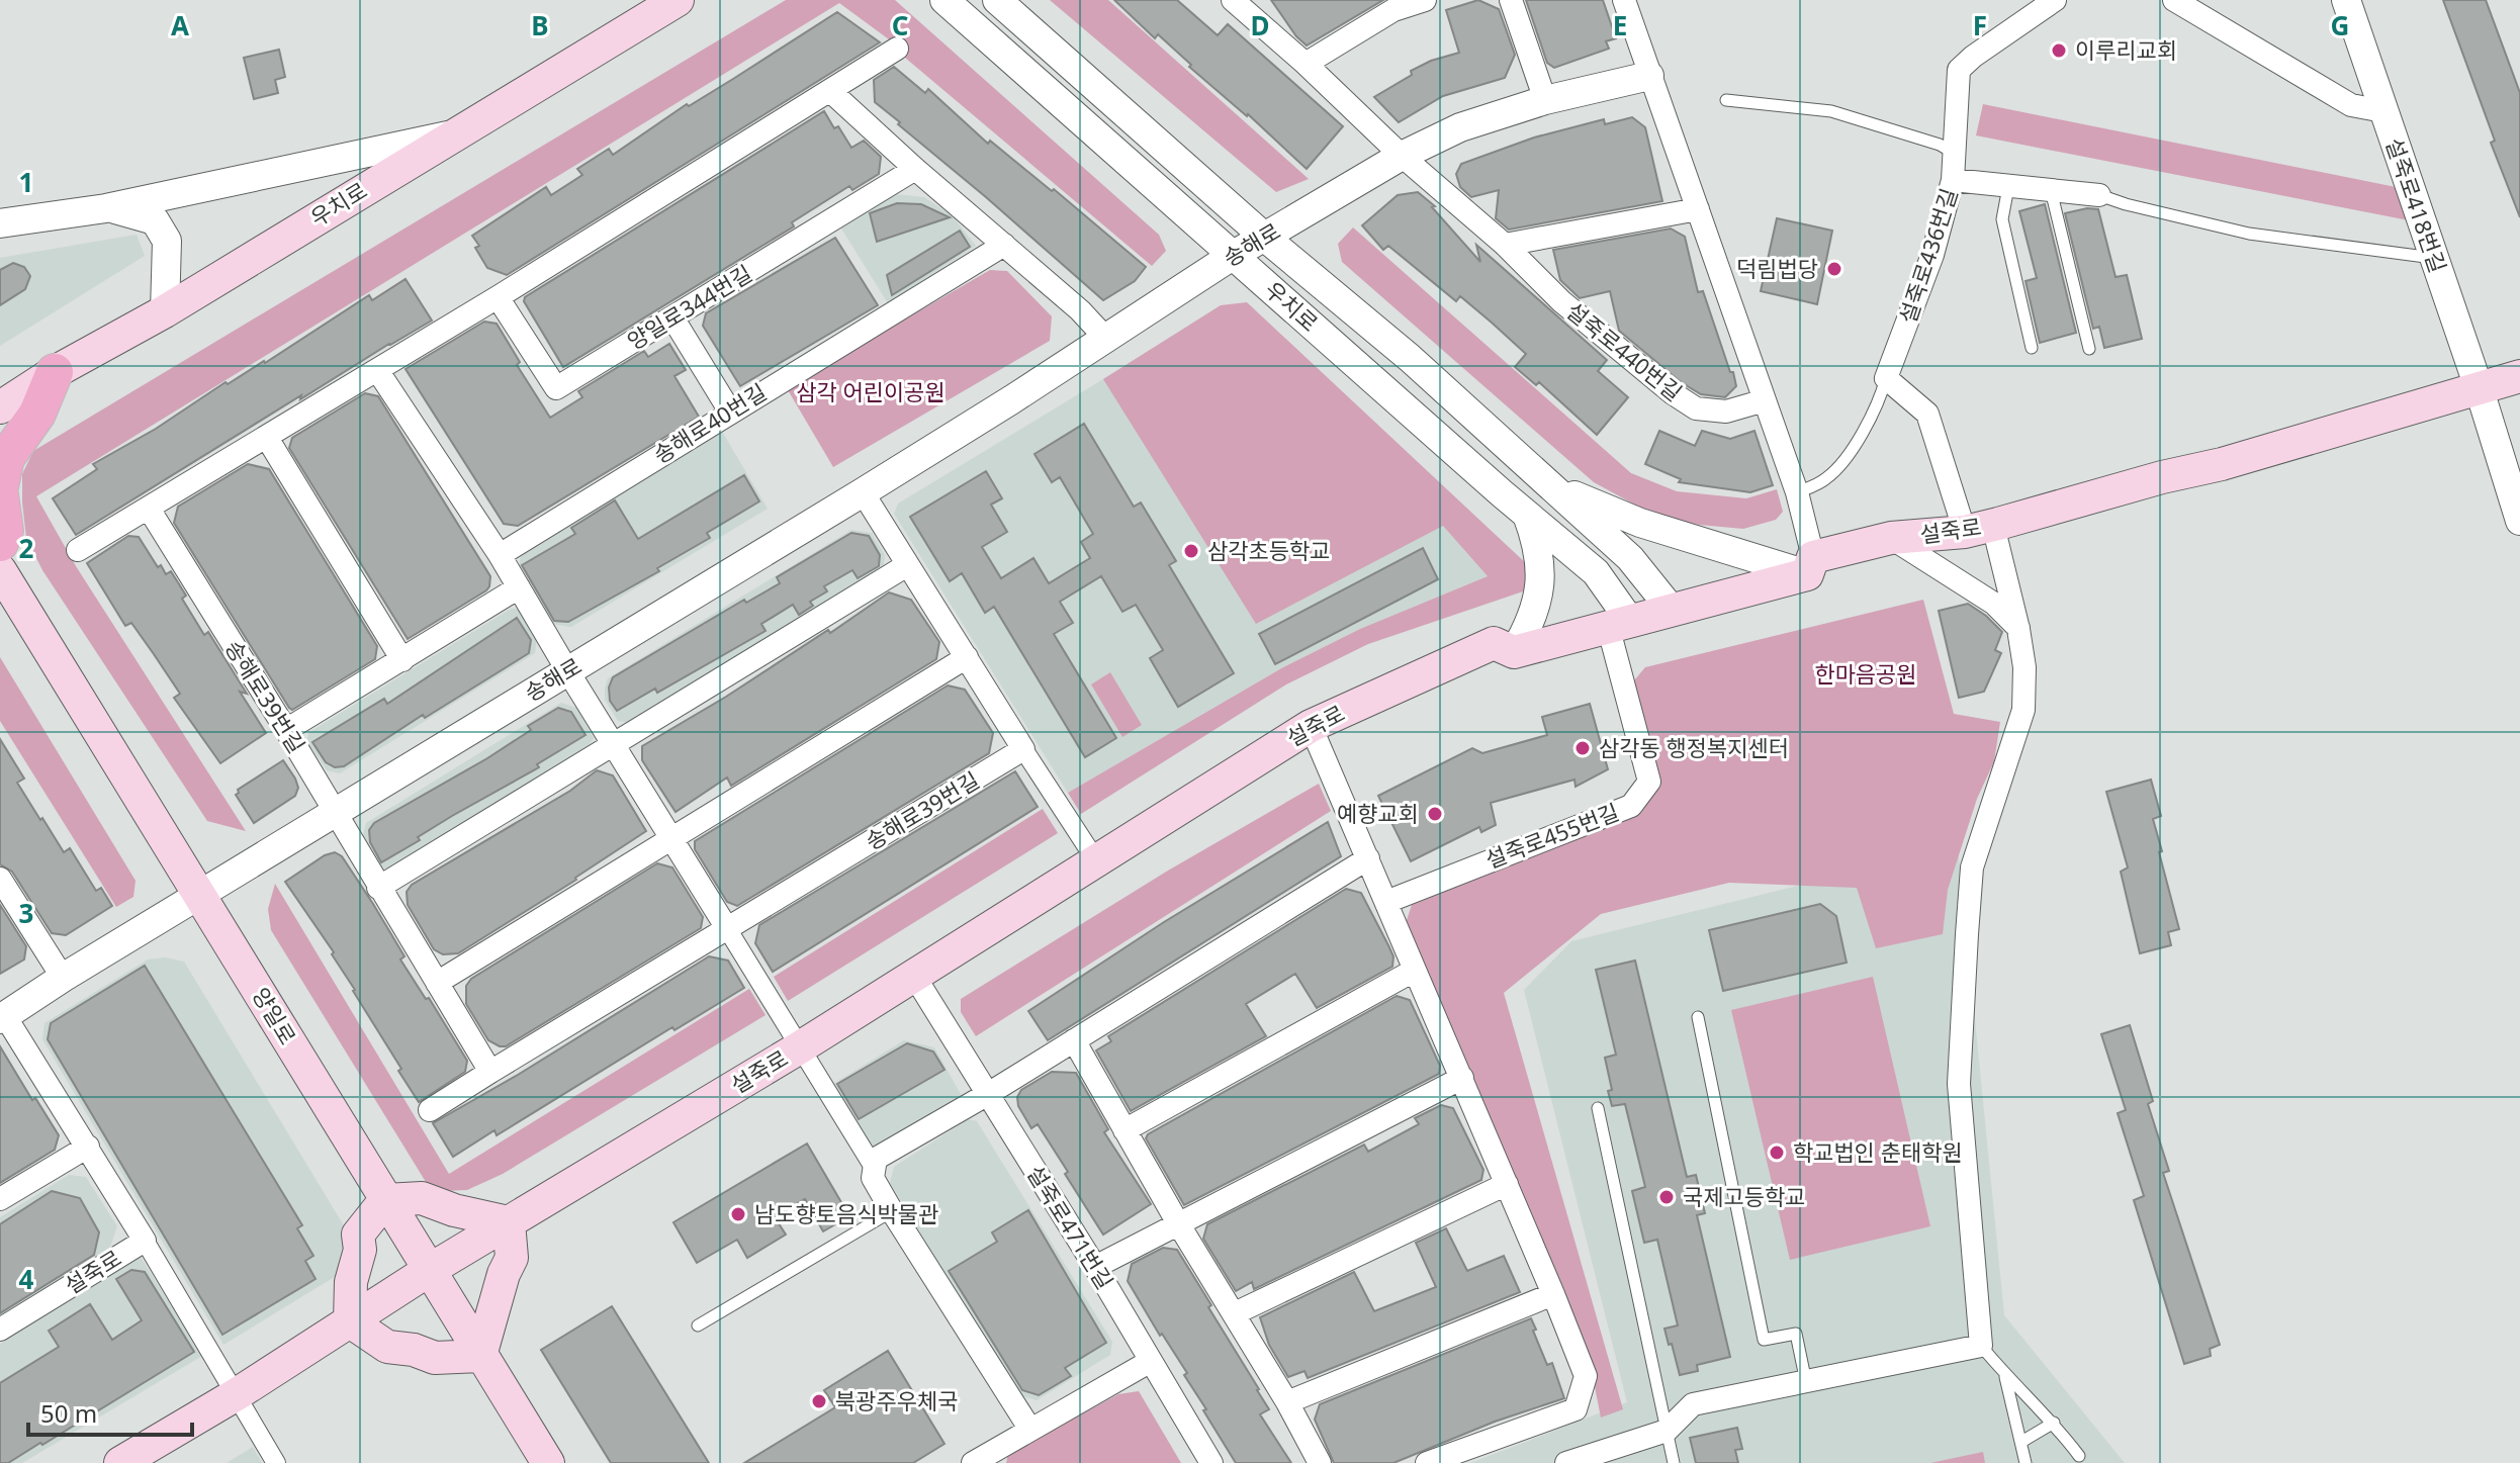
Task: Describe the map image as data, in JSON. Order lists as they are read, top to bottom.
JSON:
{
  "streets": {
    "main road": ["우치로", "설죽로", "양일로"],
    "street": [
      "설죽로418번길",
      "송해로",
      "설죽로436번길",
      "양일로344번길",
      "설죽로440번길",
      "송해로40번길",
      "송해로39번길",
      "설죽로455번길",
      "설죽로471번길"
    ]
  },
  "crossings": [
    ["우치로", "송해로"],
    ["우치로", "설죽로"],
    ["우치로", "설죽로455번길"],
    ["설죽로418번길", "설죽로"],
    ["송해로", "설죽로440번길"],
    ["송해로", "설죽로"],
    ["송해로", "송해로39번길"],
    ["송해로", "양일로"],
    ["설죽로", "설죽로455번길"],
    ["설죽로", "양일로"],
    ["설죽로", "설죽로471번길"]
  ],
  "parks": ["삼각 어린이공원", "한마음공원"],
  "places": [
    "이루리교회",
    "덕림법당",
    "삼각초등학교",
    "삼각동 행정복지센터",
    "예향교회",
    "학교법인 춘태학원",
    "국제고등학교",
    "남도향토음식박물관",
    "북광주우체국"
  ],
  "scale_bar": "50 m",
  "grid": {
    "columns": [
      "A",
      "B",
      "C",
      "D",
      "E",
      "F",
      "G"
    ],
    "rows": [
      "1",
      "2",
      "3",
      "4"
    ]
  }
}
